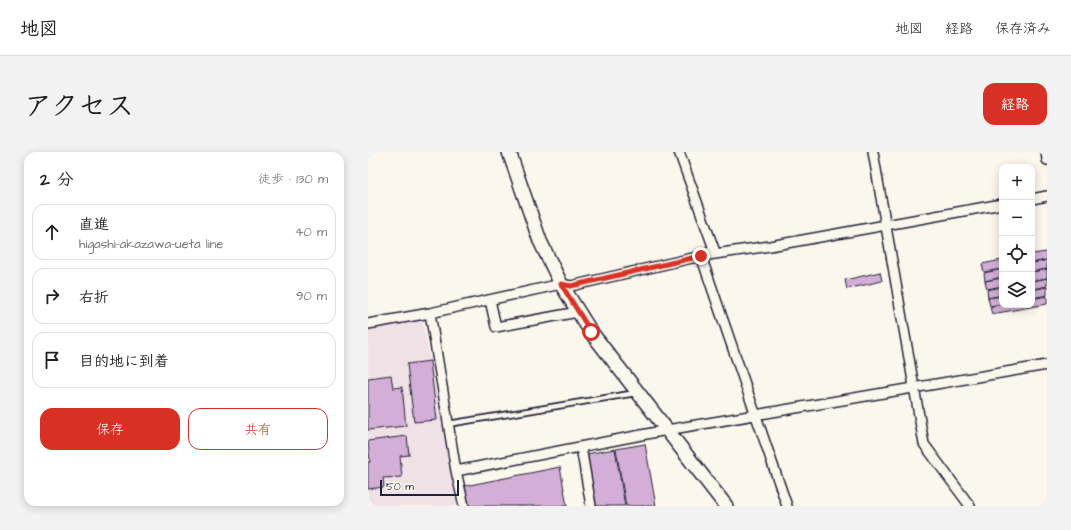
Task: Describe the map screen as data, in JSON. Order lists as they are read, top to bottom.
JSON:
{
  "scale_bar": "50 m",
  "page": {
    "header": "地図",
    "nav": ["地図", "経路", "保存済み"],
    "title": "アクセス",
    "buttons": [
      "経路",
      ["保存", "共有"]
    ],
    "heading": ["2 分", "徒歩 · 130 m"],
    "map_buttons": ["+", "−"],
    "list": [
      ["直進", "higashi-akazawa-ueta line", "40 m"],
      ["右折", "90 m"],
      "目的地に到着"
    ],
    "scale": "50 m"
  }
}
